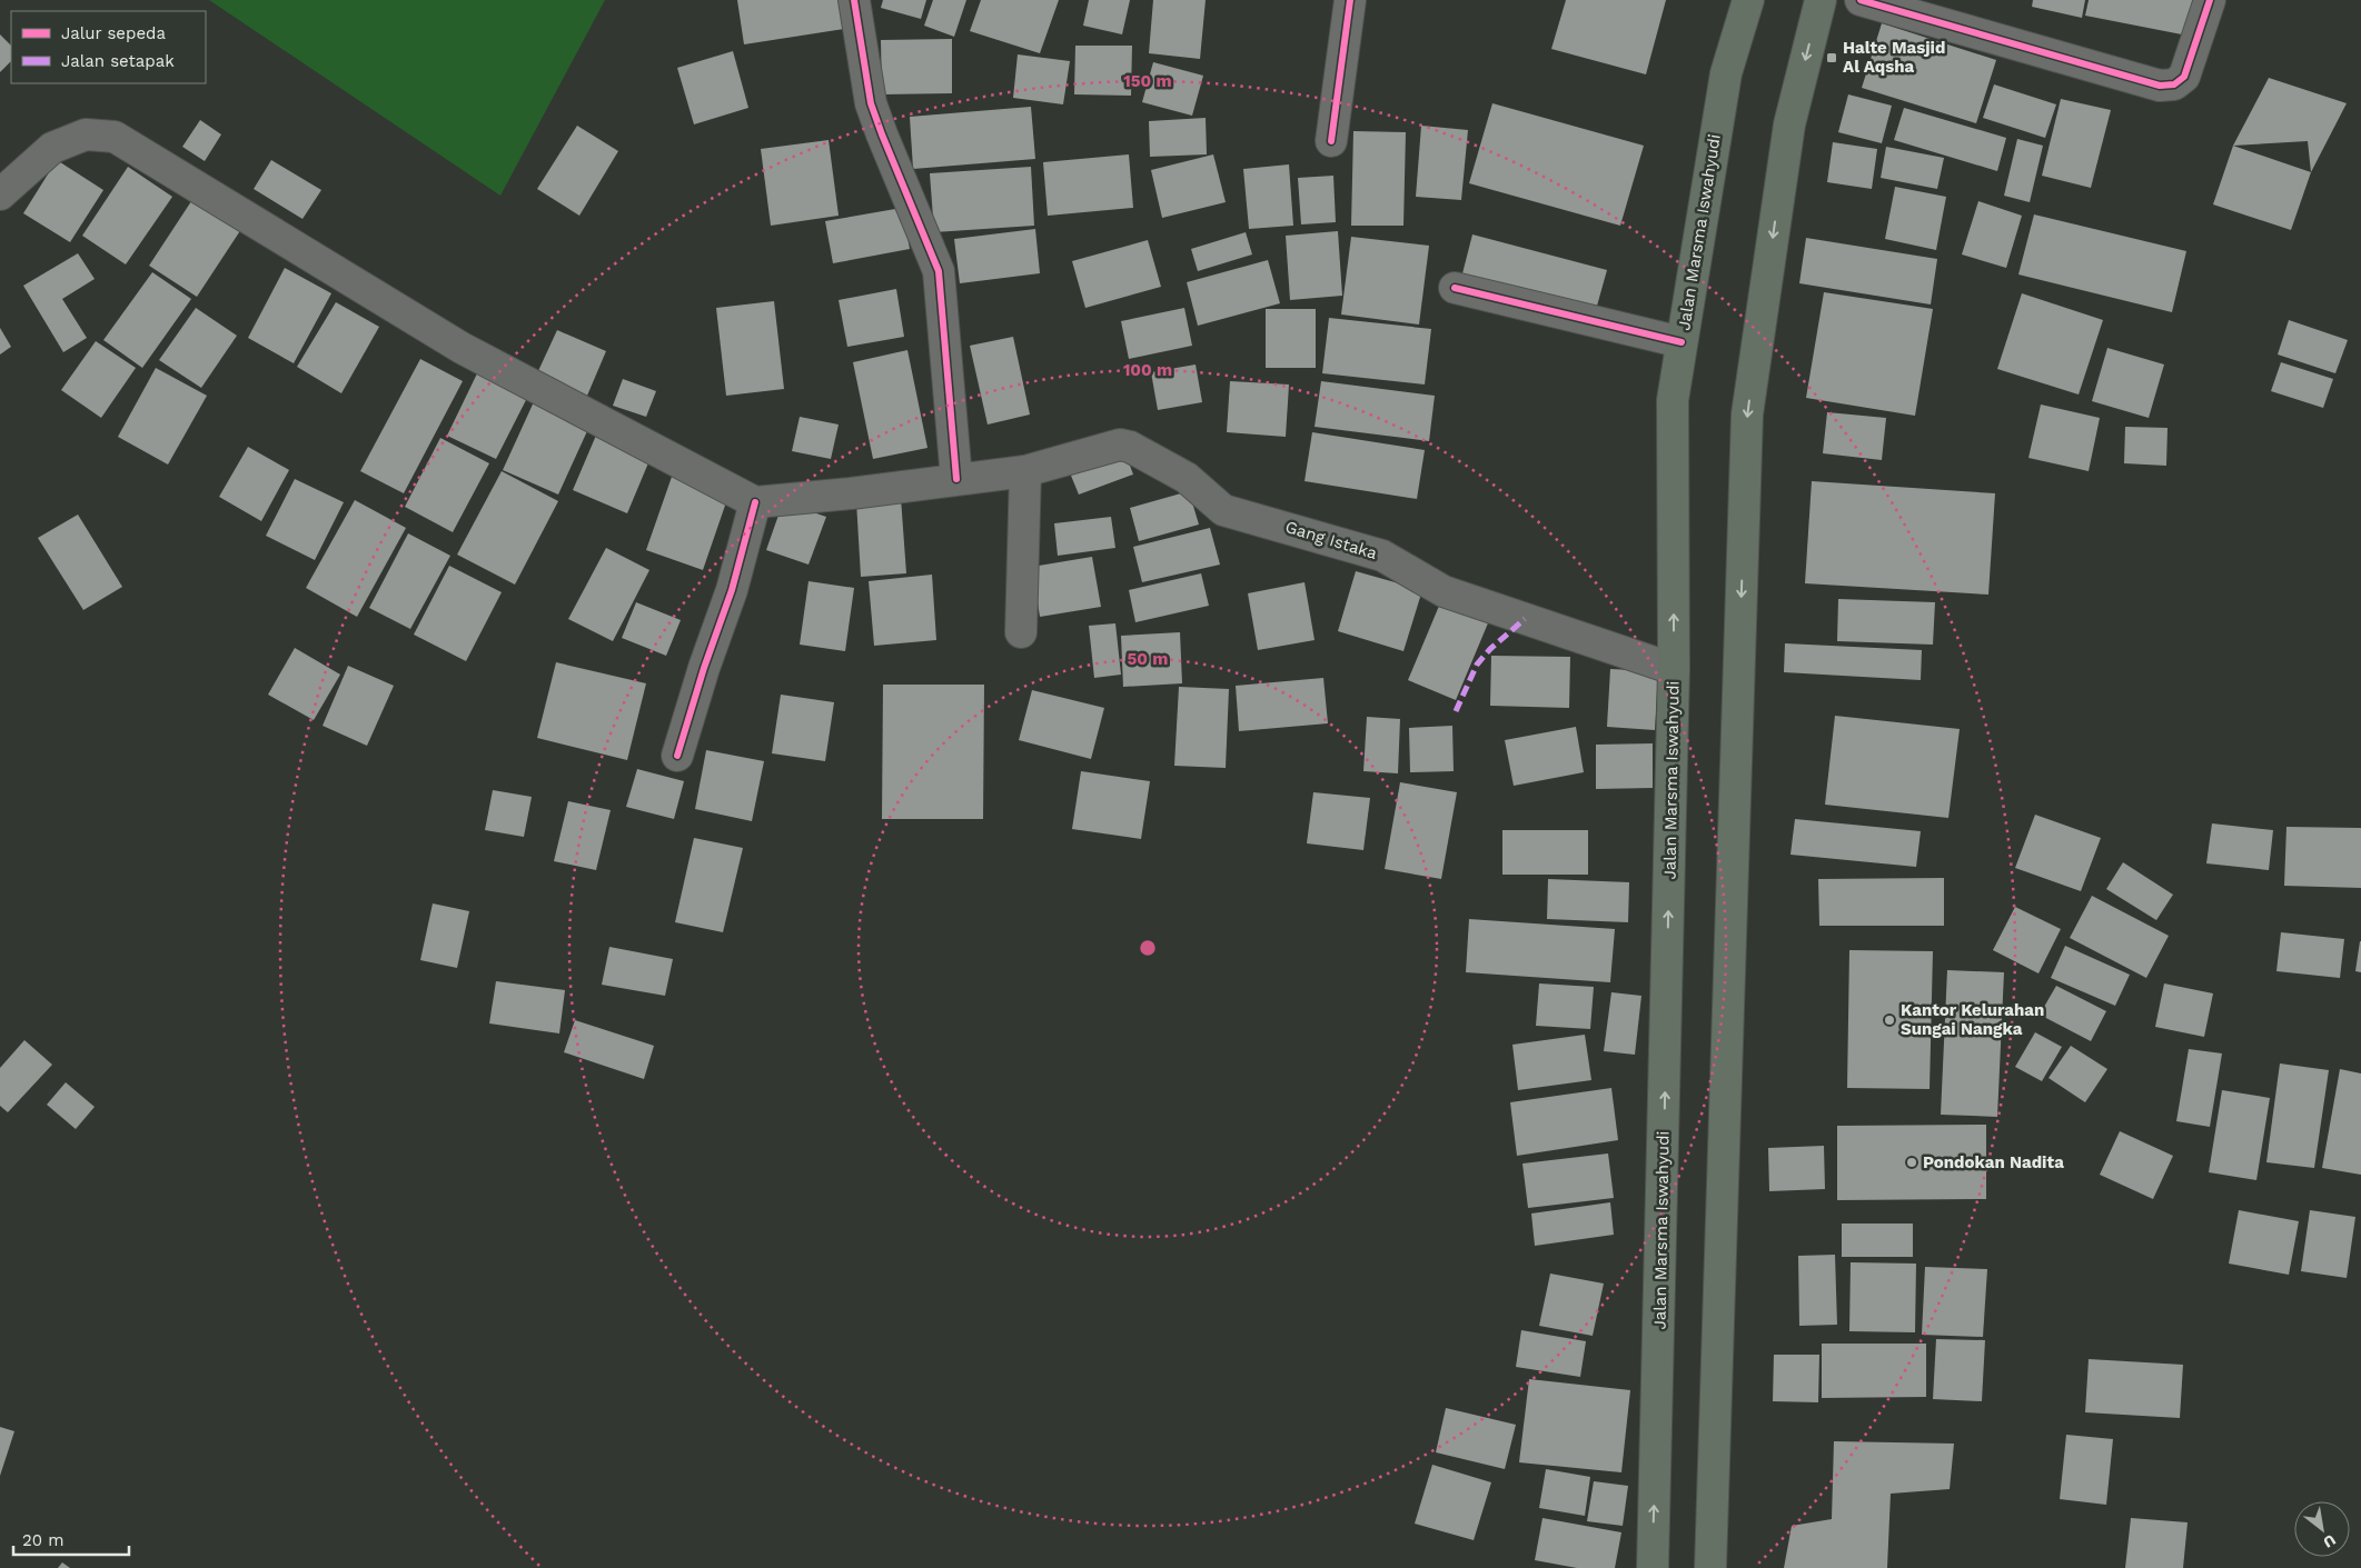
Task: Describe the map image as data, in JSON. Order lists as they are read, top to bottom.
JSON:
{
  "streets": {
    "highway": ["Jalan Marsma Iswahyudi"],
    "street": ["Gang Istaka"]
  },
  "crossings": [
    ["Jalan Marsma Iswahyudi", "Gang Istaka"]
  ],
  "places": {
    "transit": ["Halte Masjid Al Aqsha"],
    "other": ["Kantor Kelurahan Sungai Nangka", "Pondokan Nadita"]
  },
  "legend": ["Jalur sepeda", "Jalan setapak"],
  "scale_bar": "20 m",
  "north": "bottom right",
  "rings": ["150 m", "100 m", "50 m"]
}
